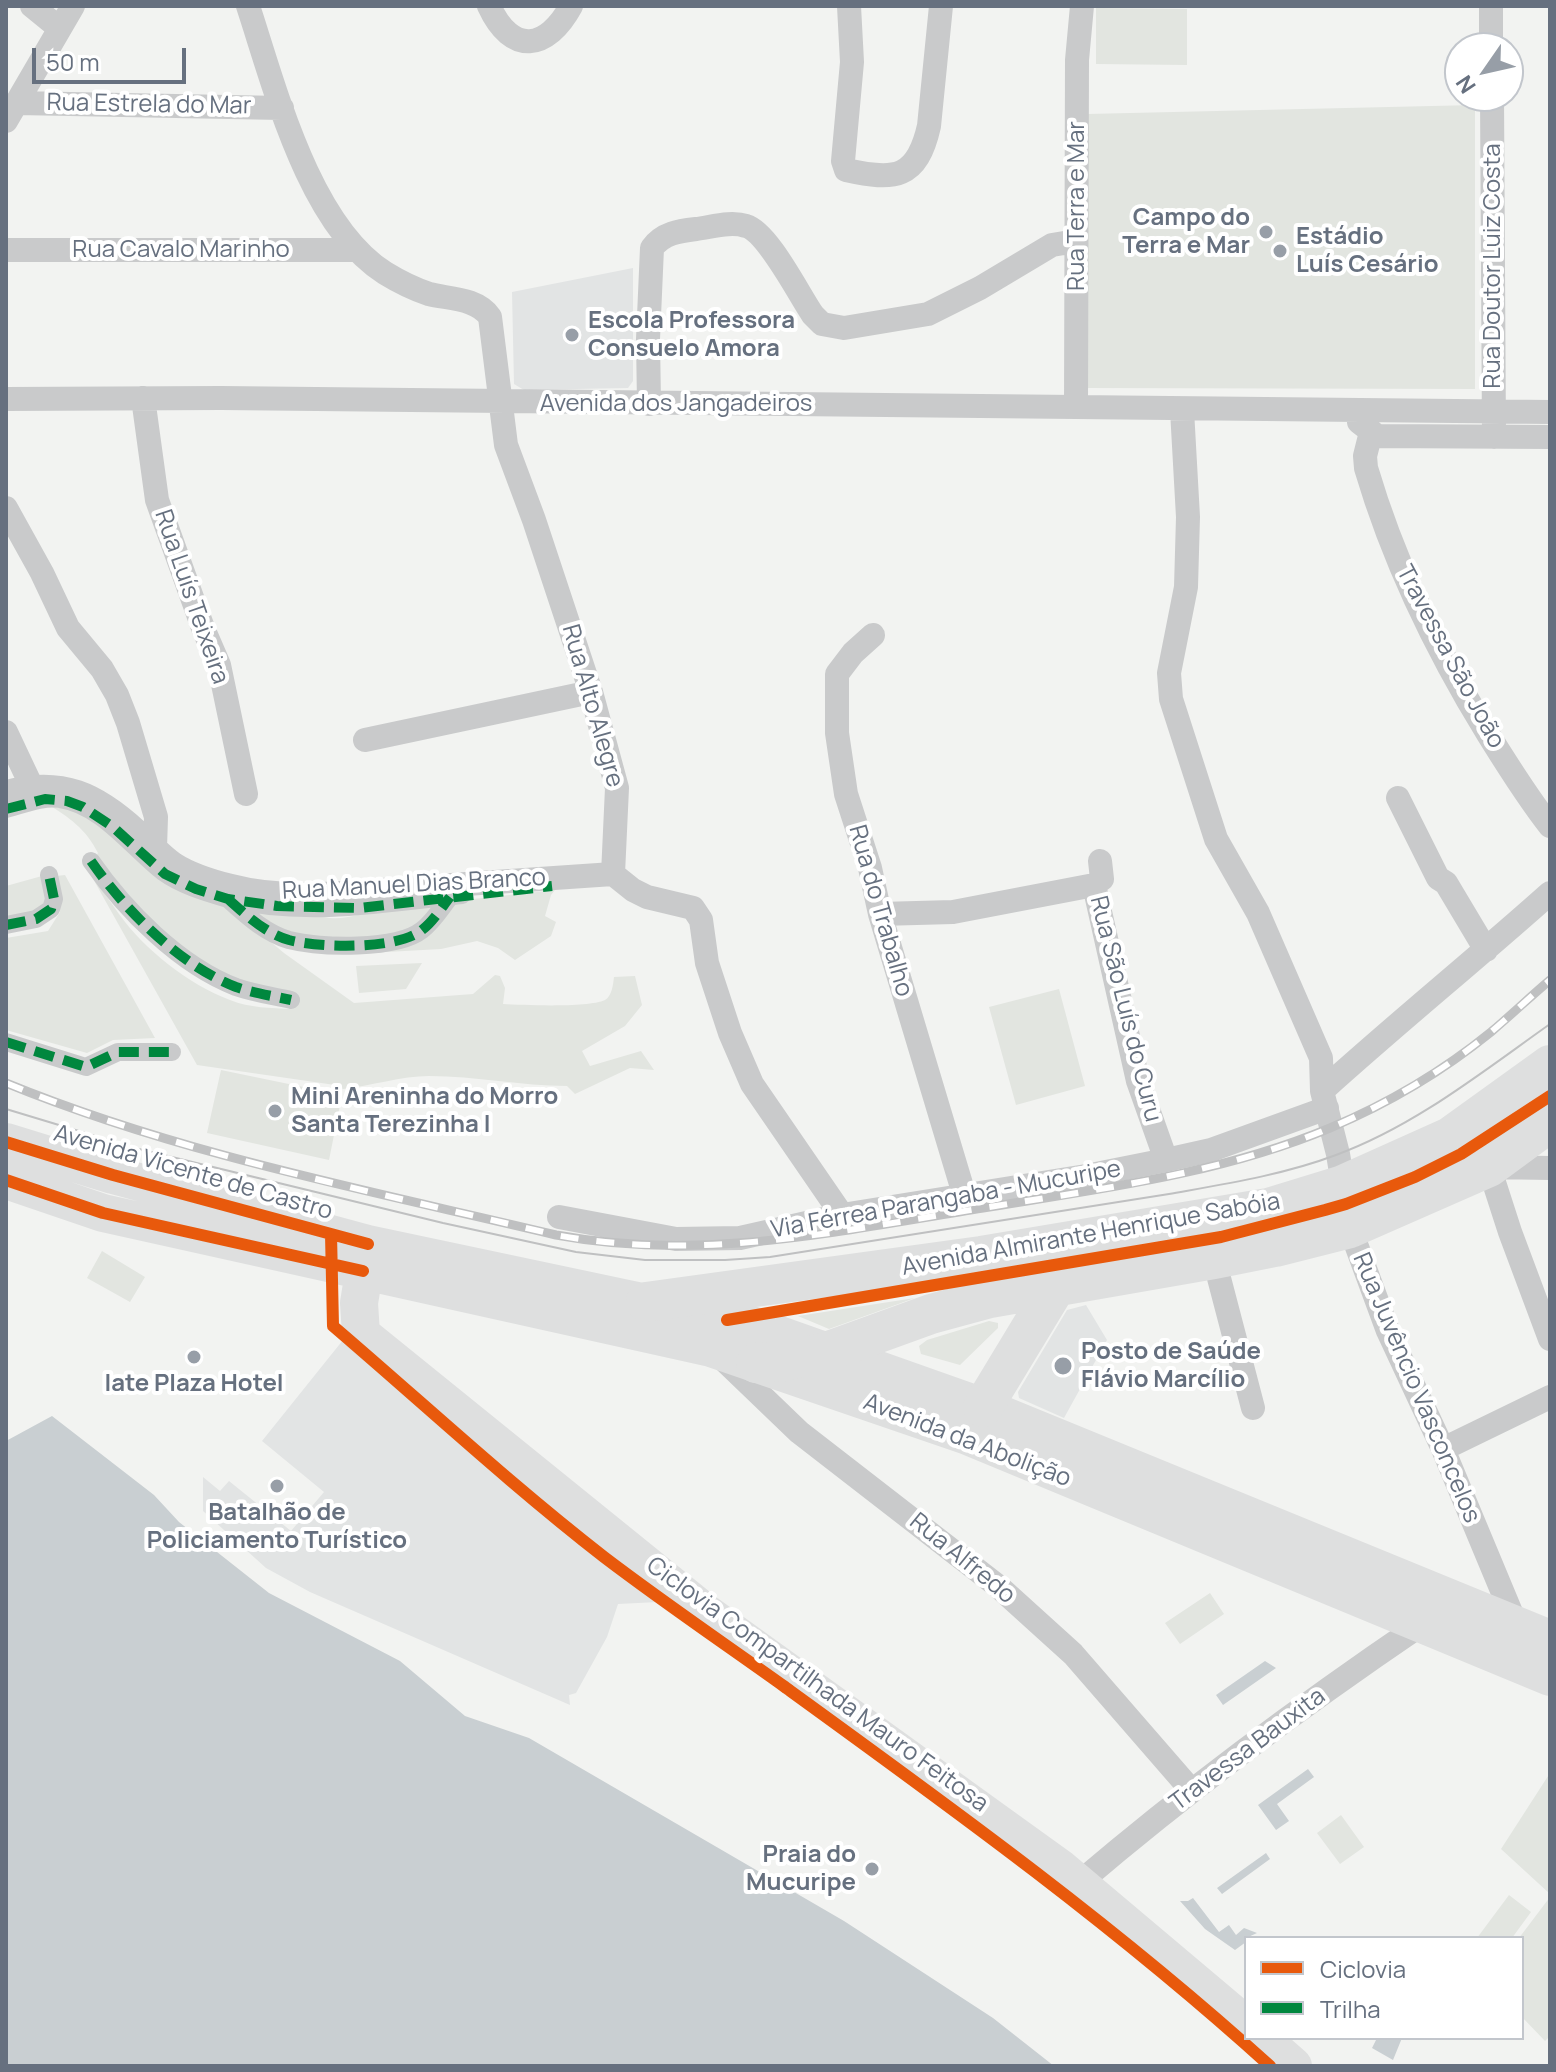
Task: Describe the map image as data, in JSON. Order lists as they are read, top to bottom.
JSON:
{
  "streets": {
    "highway": ["Avenida Almirante Henrique Sabóia"],
    "main road": ["Avenida Vicente de Castro", "Avenida da Abolição"],
    "street": [
      "Rua Estrela do Mar",
      "Rua Terra e Mar",
      "Rua Cavalo Marinho",
      "Rua Doutor Luiz Costa",
      "Avenida dos Jangadeiros",
      "Rua Luís Teixeira",
      "Travessa São João",
      "Rua Alto Alegre",
      "Rua Manuel Dias Branco",
      "Rua do Trabalho",
      "Rua São Luís do Curu",
      "Via Férrea Parangaba - Mucuripe",
      "Rua Juvêncio Vasconcelos",
      "Rua Alfredo",
      "Travessa Bauxita"
    ],
    "cycle path": ["Ciclovia Compartilhada Mauro Feitosa"]
  },
  "crossings": [
    ["Rua Terra e Mar", "Avenida dos Jangadeiros"],
    ["Rua Cavalo Marinho", "Rua Alto Alegre"],
    ["Rua Doutor Luiz Costa", "Avenida dos Jangadeiros"],
    ["Avenida dos Jangadeiros", "Rua Luís Teixeira"],
    ["Avenida dos Jangadeiros", "Rua Alto Alegre"],
    ["Avenida dos Jangadeiros", "Rua Juvêncio Vasconcelos"],
    ["Rua Alto Alegre", "Rua Manuel Dias Branco"],
    ["Rua do Trabalho", "Via Férrea Parangaba - Mucuripe"],
    ["Rua São Luís do Curu", "Via Férrea Parangaba - Mucuripe"],
    ["Avenida Vicente de Castro", "Avenida da Abolição"],
    ["Via Férrea Parangaba - Mucuripe", "Rua Juvêncio Vasconcelos"],
    ["Avenida Almirante Henrique Sabóia", "Rua Juvêncio Vasconcelos"],
    ["Avenida Almirante Henrique Sabóia", "Avenida da Abolição"],
    ["Rua Juvêncio Vasconcelos", "Avenida da Abolição"],
    ["Avenida da Abolição", "Rua Alfredo"],
    ["Avenida da Abolição", "Travessa Bauxita"],
    ["Rua Alfredo", "Travessa Bauxita"]
  ],
  "places": [
    "Campo do Terra e Mar",
    "Estádio Luís Cesário",
    "Escola Professora Consuelo Amora",
    "Mini Areninha do Morro Santa Terezinha I",
    "Iate Plaza Hotel",
    "Posto de Saúde Flávio Marcílio",
    "Batalhão de Policiamento Turístico",
    "Praia do Mucuripe"
  ],
  "legend": ["Ciclovia", "Trilha"],
  "scale_bar": "50 m",
  "north": "bottom left"
}
